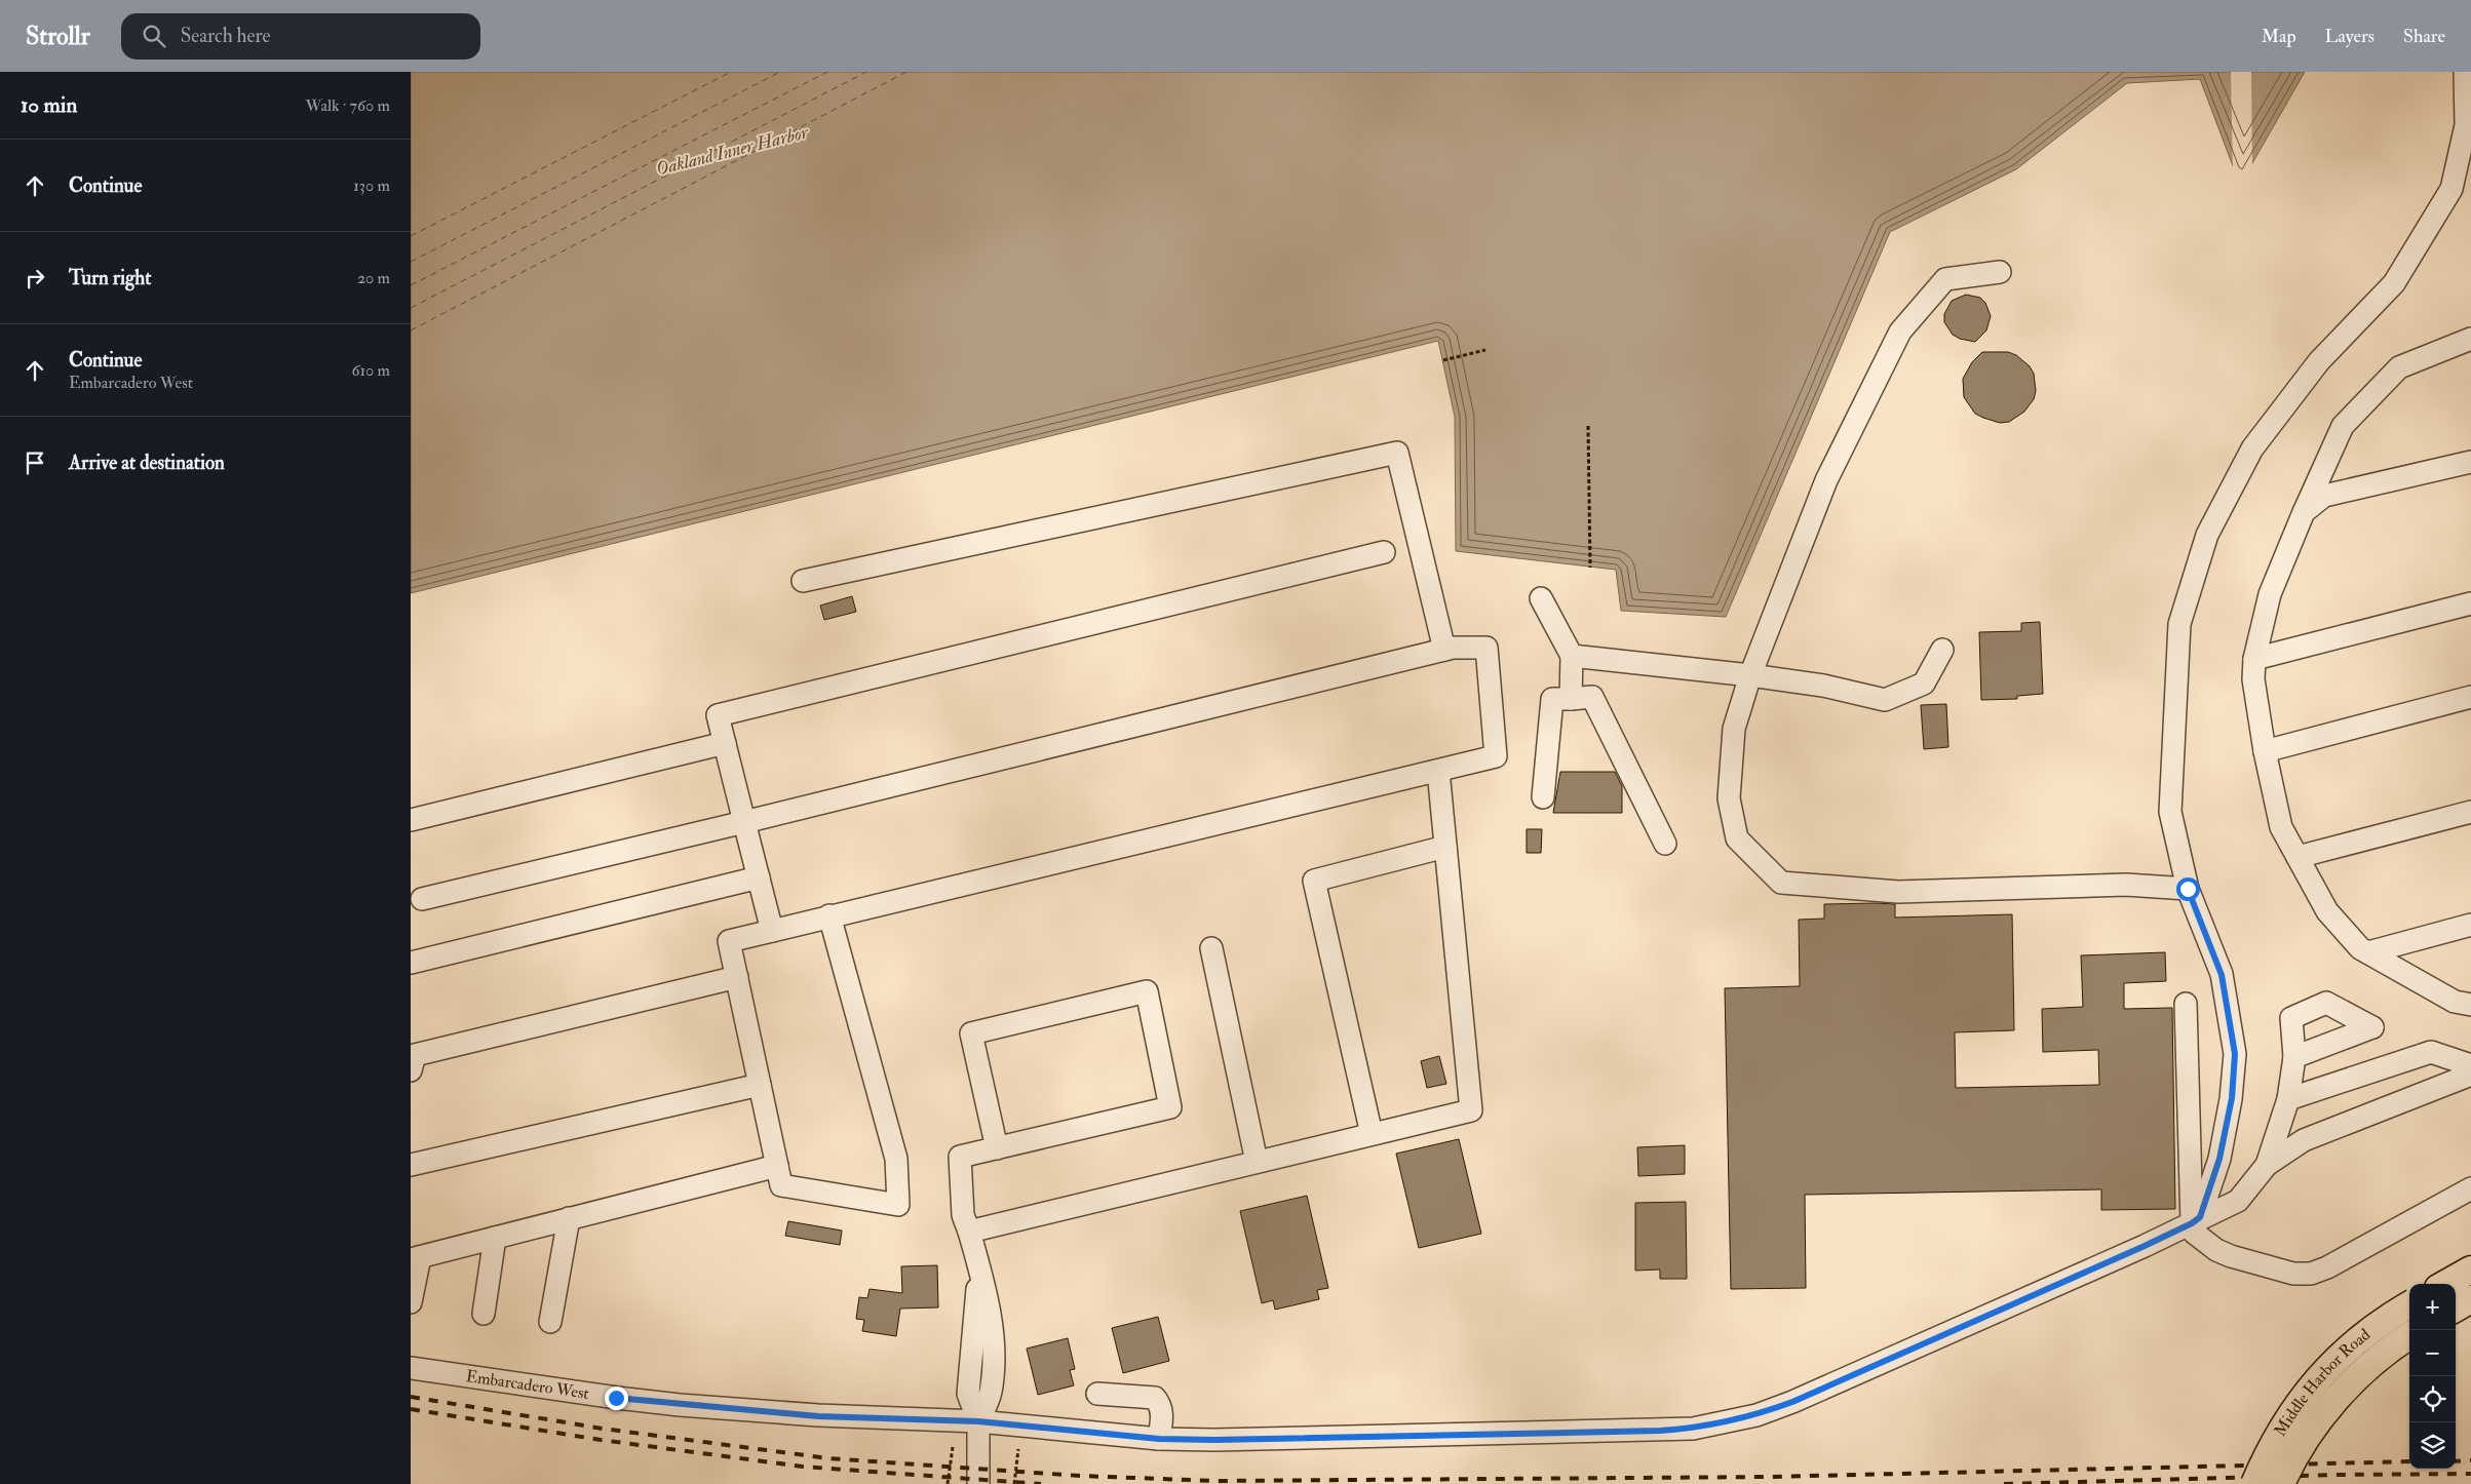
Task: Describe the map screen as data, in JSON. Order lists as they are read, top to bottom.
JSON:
{
  "streets": {
    "main road": ["Middle Harbor Road"],
    "street": ["Embarcadero West"]
  },
  "water": ["Oakland Inner Harbor"],
  "page": {
    "header": "Strollr",
    "search": "Search here",
    "nav": ["Map", "Layers", "Share"],
    "heading": ["10 min", "Walk · 760 m"],
    "list": [
      ["Continue", "130 m"],
      ["Turn right", "20 m"],
      ["Continue", "Embarcadero West", "610 m"],
      "Arrive at destination"
    ],
    "map_buttons": ["+", "−"]
  }
}
